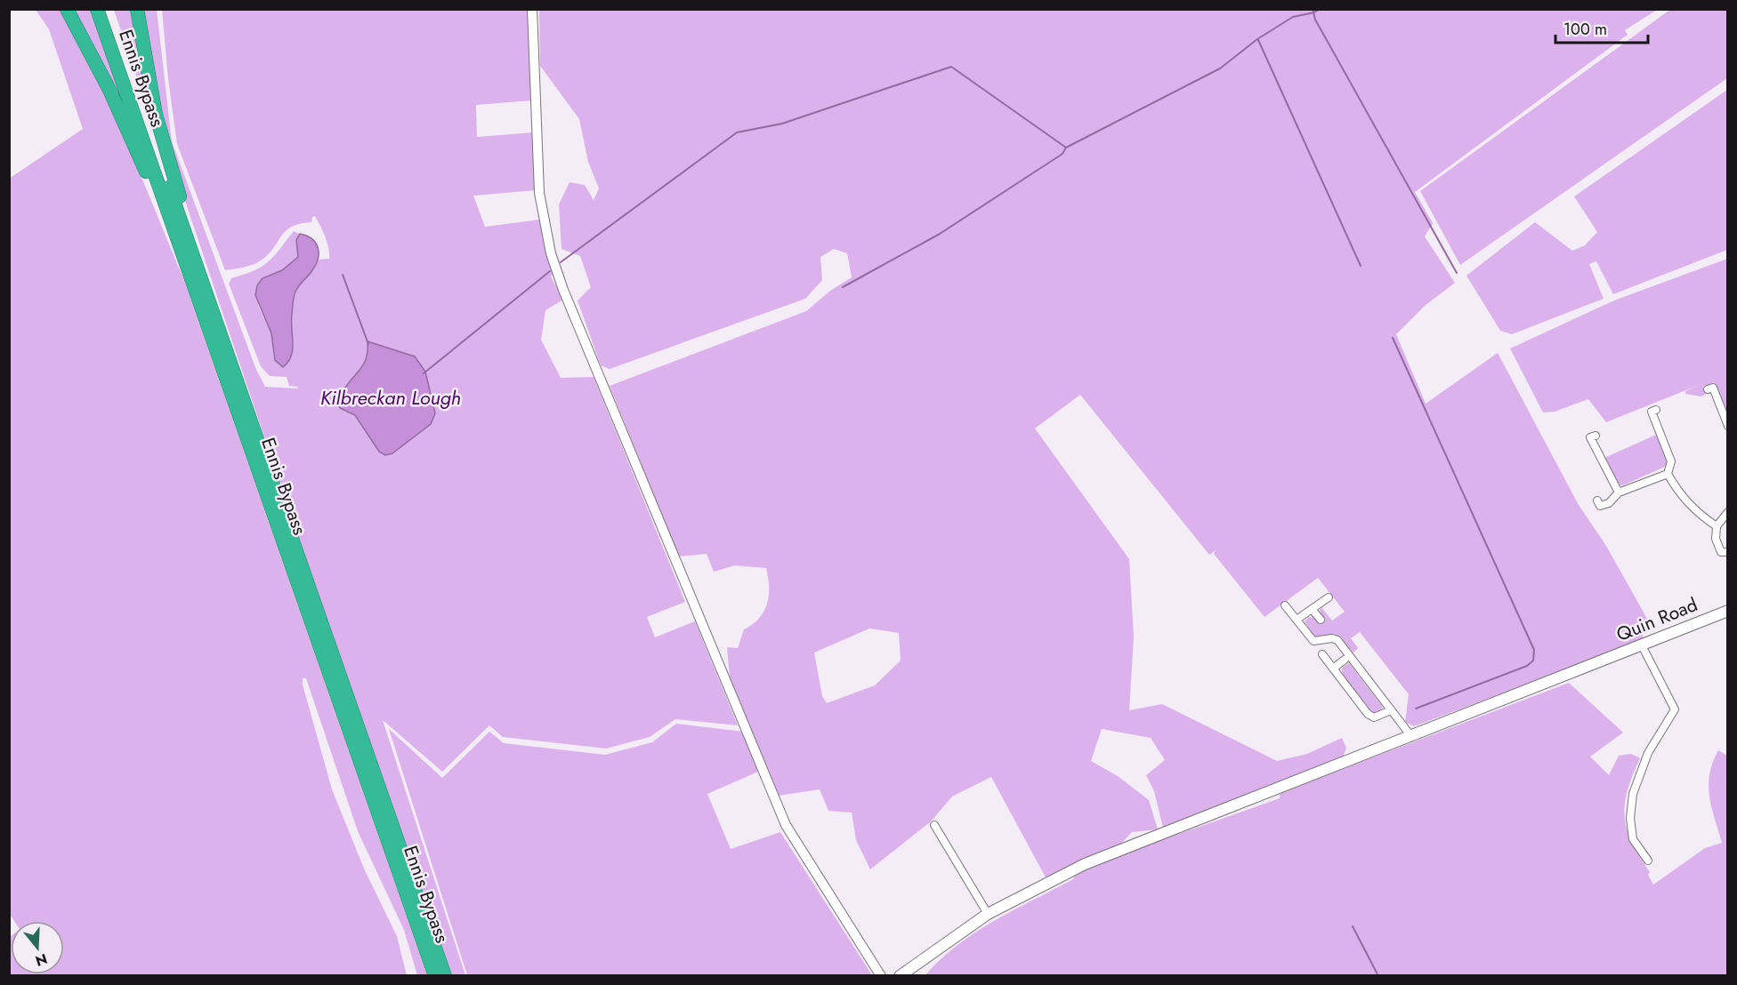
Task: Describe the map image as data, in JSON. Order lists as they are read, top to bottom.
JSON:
{
  "streets": {
    "highway": ["Ennis Bypass"],
    "main road": ["Quin Road"]
  },
  "water": ["Kilbreckan Lough"],
  "scale_bar": "100 m",
  "north": "bottom"
}
